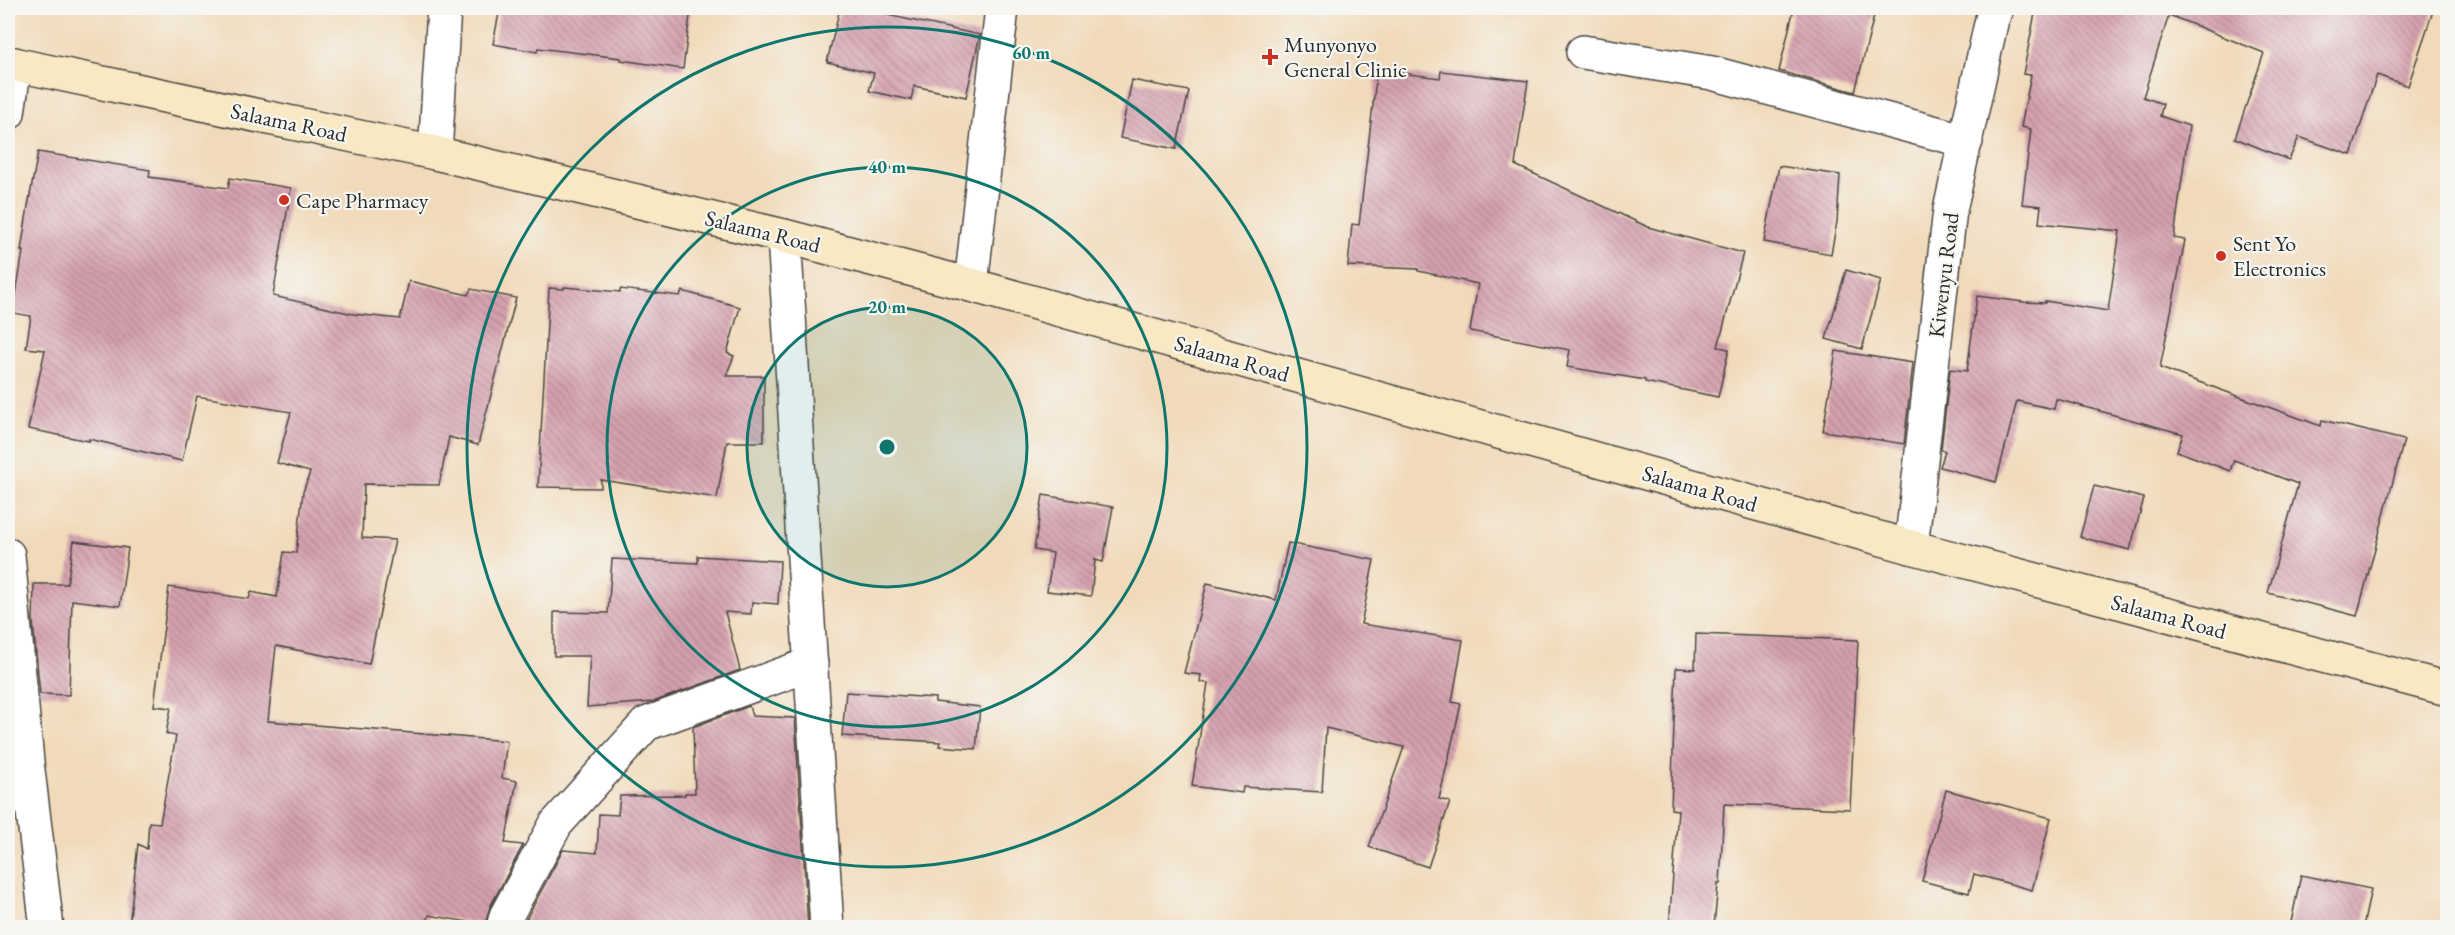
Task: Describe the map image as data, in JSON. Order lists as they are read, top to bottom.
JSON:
{
  "streets": {
    "main road": ["Salaama Road"],
    "street": ["Kiwenyu Road"]
  },
  "crossings": [
    ["Salaama Road", "Kiwenyu Road"]
  ],
  "places": {
    "health": ["Munyonyo General Clinic"],
    "other": ["Cape Pharmacy", "Sent Yo Electronics"]
  },
  "rings": ["60 m", "40 m", "20 m"]
}
